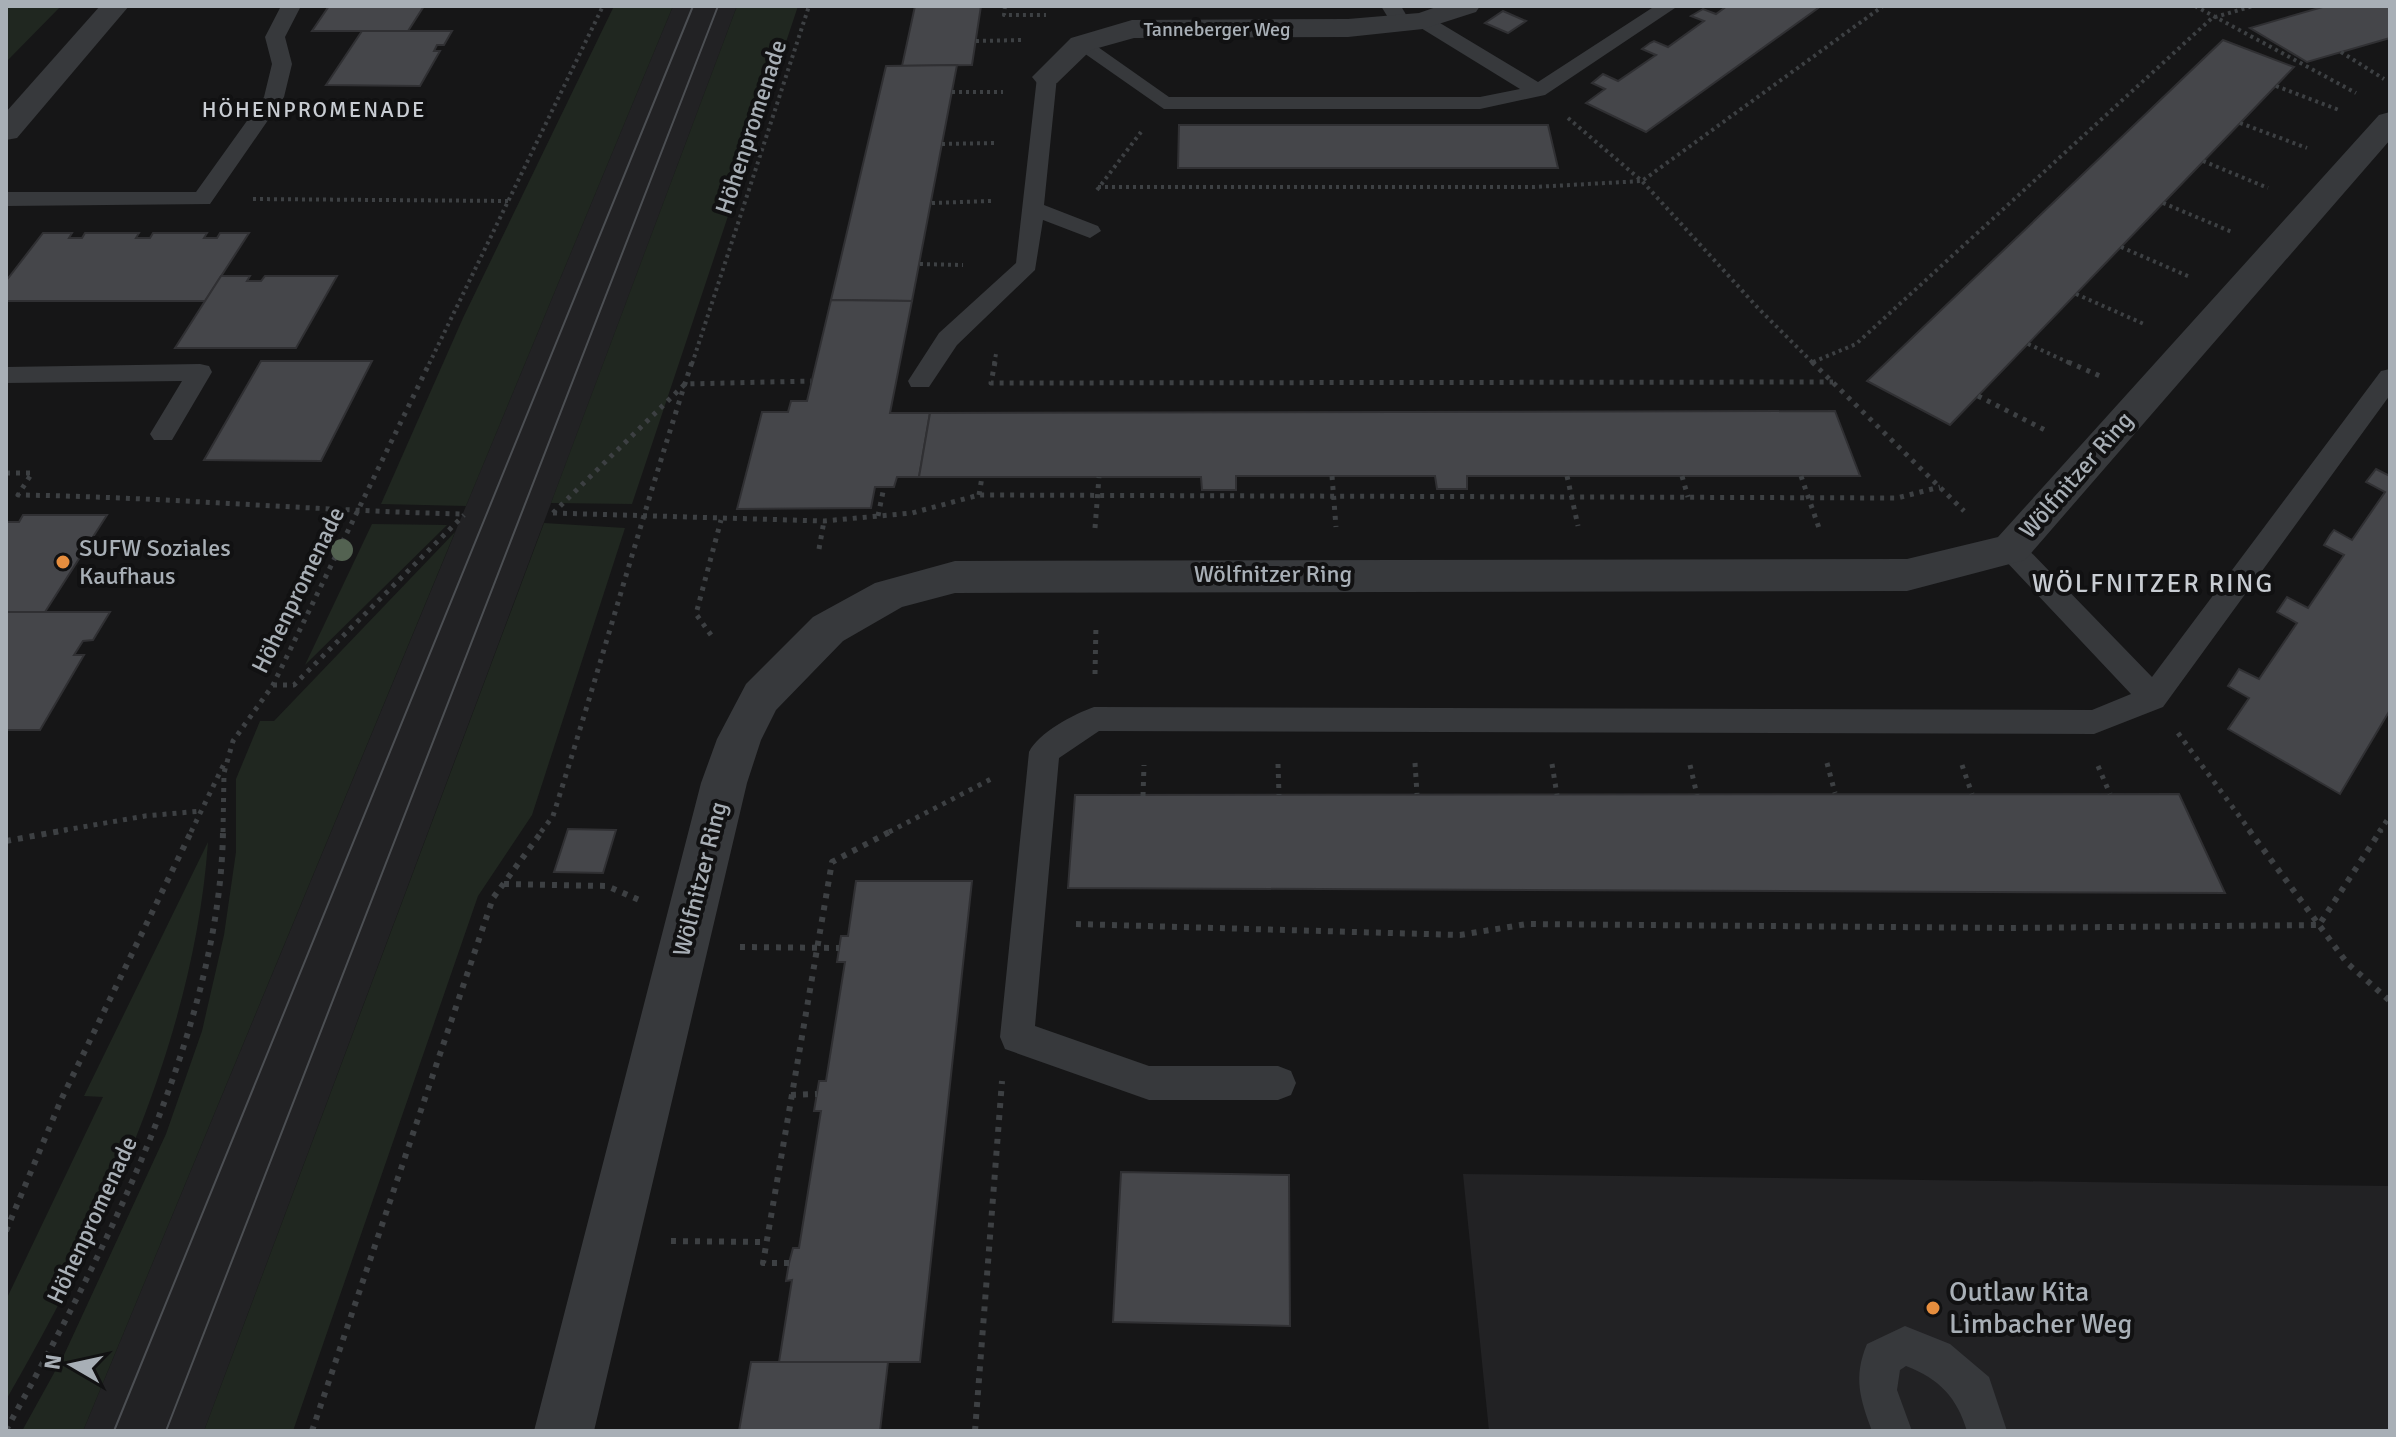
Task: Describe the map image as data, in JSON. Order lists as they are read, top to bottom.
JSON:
{
  "streets": {
    "street": ["Tanneberger Weg", "Wölfnitzer Ring"],
    "path": ["Höhenpromenade"]
  },
  "districts": ["HÖHENPROMENADE", "WÖLFNITZER RING"],
  "places": ["SUFW Soziales Kaufhaus", "Outlaw Kita Limbacher Weg"],
  "north": "left"
}
